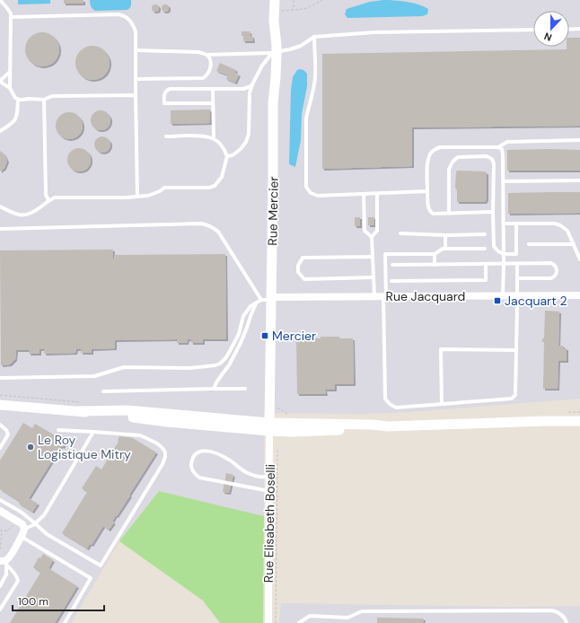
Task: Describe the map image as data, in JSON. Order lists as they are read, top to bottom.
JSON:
{
  "streets": {
    "main road": ["Rue Mercier"],
    "street": ["Rue Jacquard", "Rue Elisabeth Boselli"]
  },
  "crossings": [
    ["Rue Mercier", "Rue Jacquard"],
    ["Rue Mercier", "Rue Elisabeth Boselli"]
  ],
  "places": {
    "transit": ["Jacquart 2", "Mercier"],
    "other": ["Le Roy Logistique Mitry"]
  },
  "scale_bar": "100 m",
  "north": "bottom"
}
